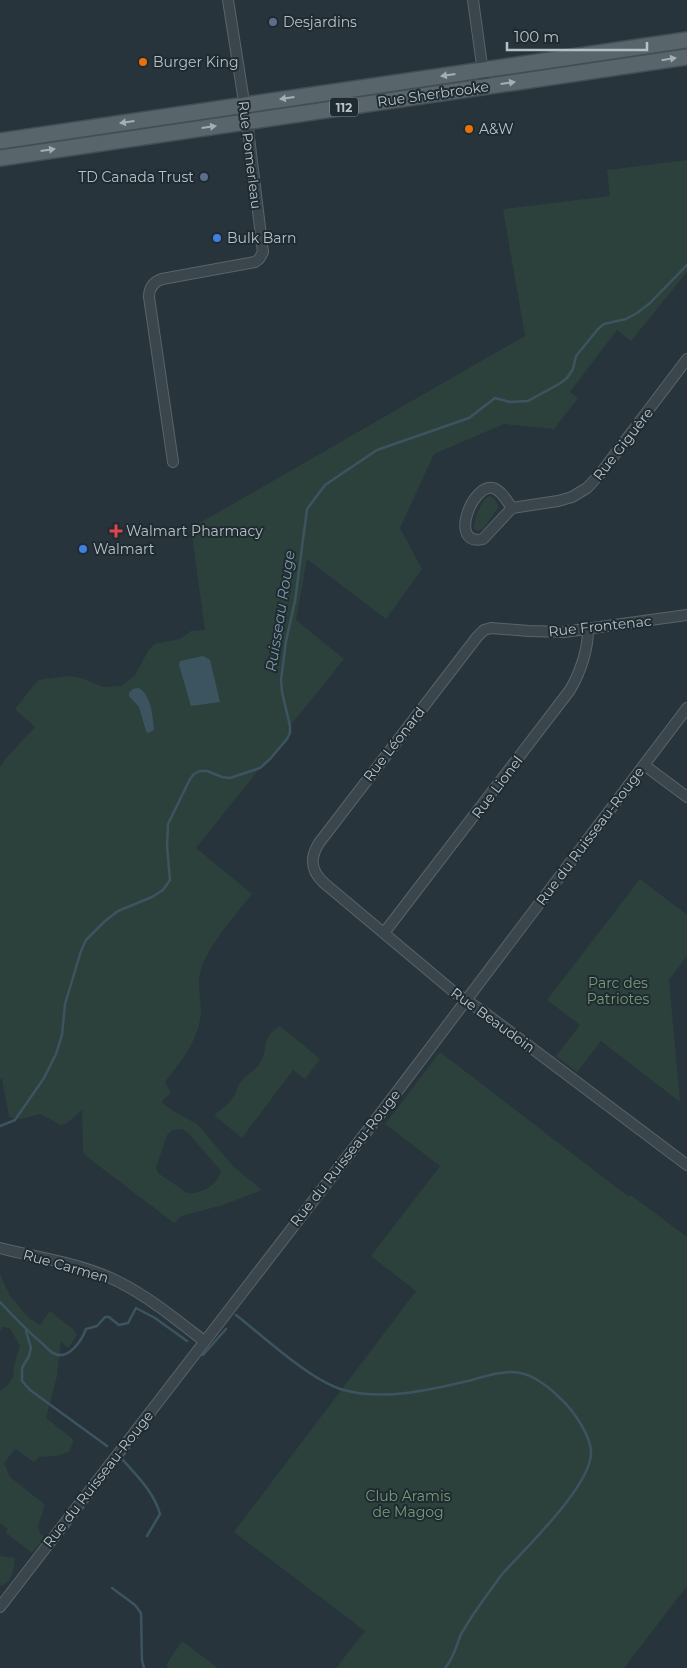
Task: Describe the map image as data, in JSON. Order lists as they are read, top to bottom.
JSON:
{
  "streets": {
    "main road": ["Rue Sherbrooke", "112"],
    "street": [
      "Rue Pomerleau",
      "Rue Giguère",
      "Rue Frontenac",
      "Rue Léonard",
      "Rue Lionel",
      "Rue du Ruisseau-Rouge",
      "Rue Beaudoin",
      "Rue Carmen"
    ]
  },
  "crossings": [
    ["Rue Sherbrooke", "Rue Pomerleau"],
    ["Rue Frontenac", "Rue Léonard"],
    ["Rue Frontenac", "Rue Lionel"],
    ["Rue Léonard", "Rue Beaudoin"],
    ["Rue Lionel", "Rue Beaudoin"],
    ["Rue du Ruisseau-Rouge", "Rue Beaudoin"],
    ["Rue du Ruisseau-Rouge", "Rue Carmen"]
  ],
  "water": ["Ruisseau Rouge"],
  "parks": ["Parc des Patriotes", "Club Aramis de Magog"],
  "places": {
    "other": [
      "Desjardins",
      "Burger King",
      "A&W",
      "TD Canada Trust",
      "Bulk Barn",
      "Walmart"
    ],
    "health": ["Walmart Pharmacy"]
  },
  "scale_bar": "100 m"
}
